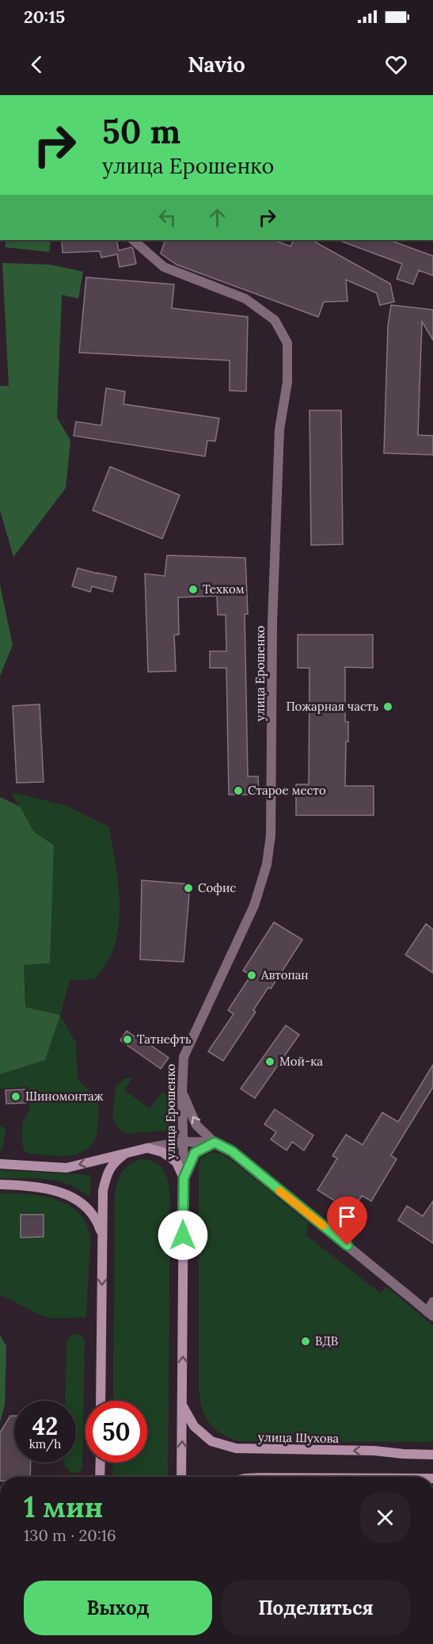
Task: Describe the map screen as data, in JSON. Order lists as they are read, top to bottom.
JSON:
{
  "streets": {
    "main road": ["улица Ерошенко", "улица Шухова"]
  },
  "crossings": [
    ["улица Ерошенко", "улица Шухова"]
  ],
  "one_way": ["улица Шухова"],
  "places": [
    "Техком",
    "Пожарная часть",
    "Старое место",
    "Софис",
    "Автопан",
    "Татнефть",
    "Мой-ка",
    "Шиномонтаж",
    "ВДВ"
  ],
  "page": {
    "status": "20:15",
    "header": "Navio",
    "turn": ["50 m", "улица Ерошенко"],
    "speed": "42 km/h",
    "limit": "50",
    "heading": ["1 мин", "130 m · 20:16"],
    "buttons": ["Выход", "Поделиться"]
  }
}
